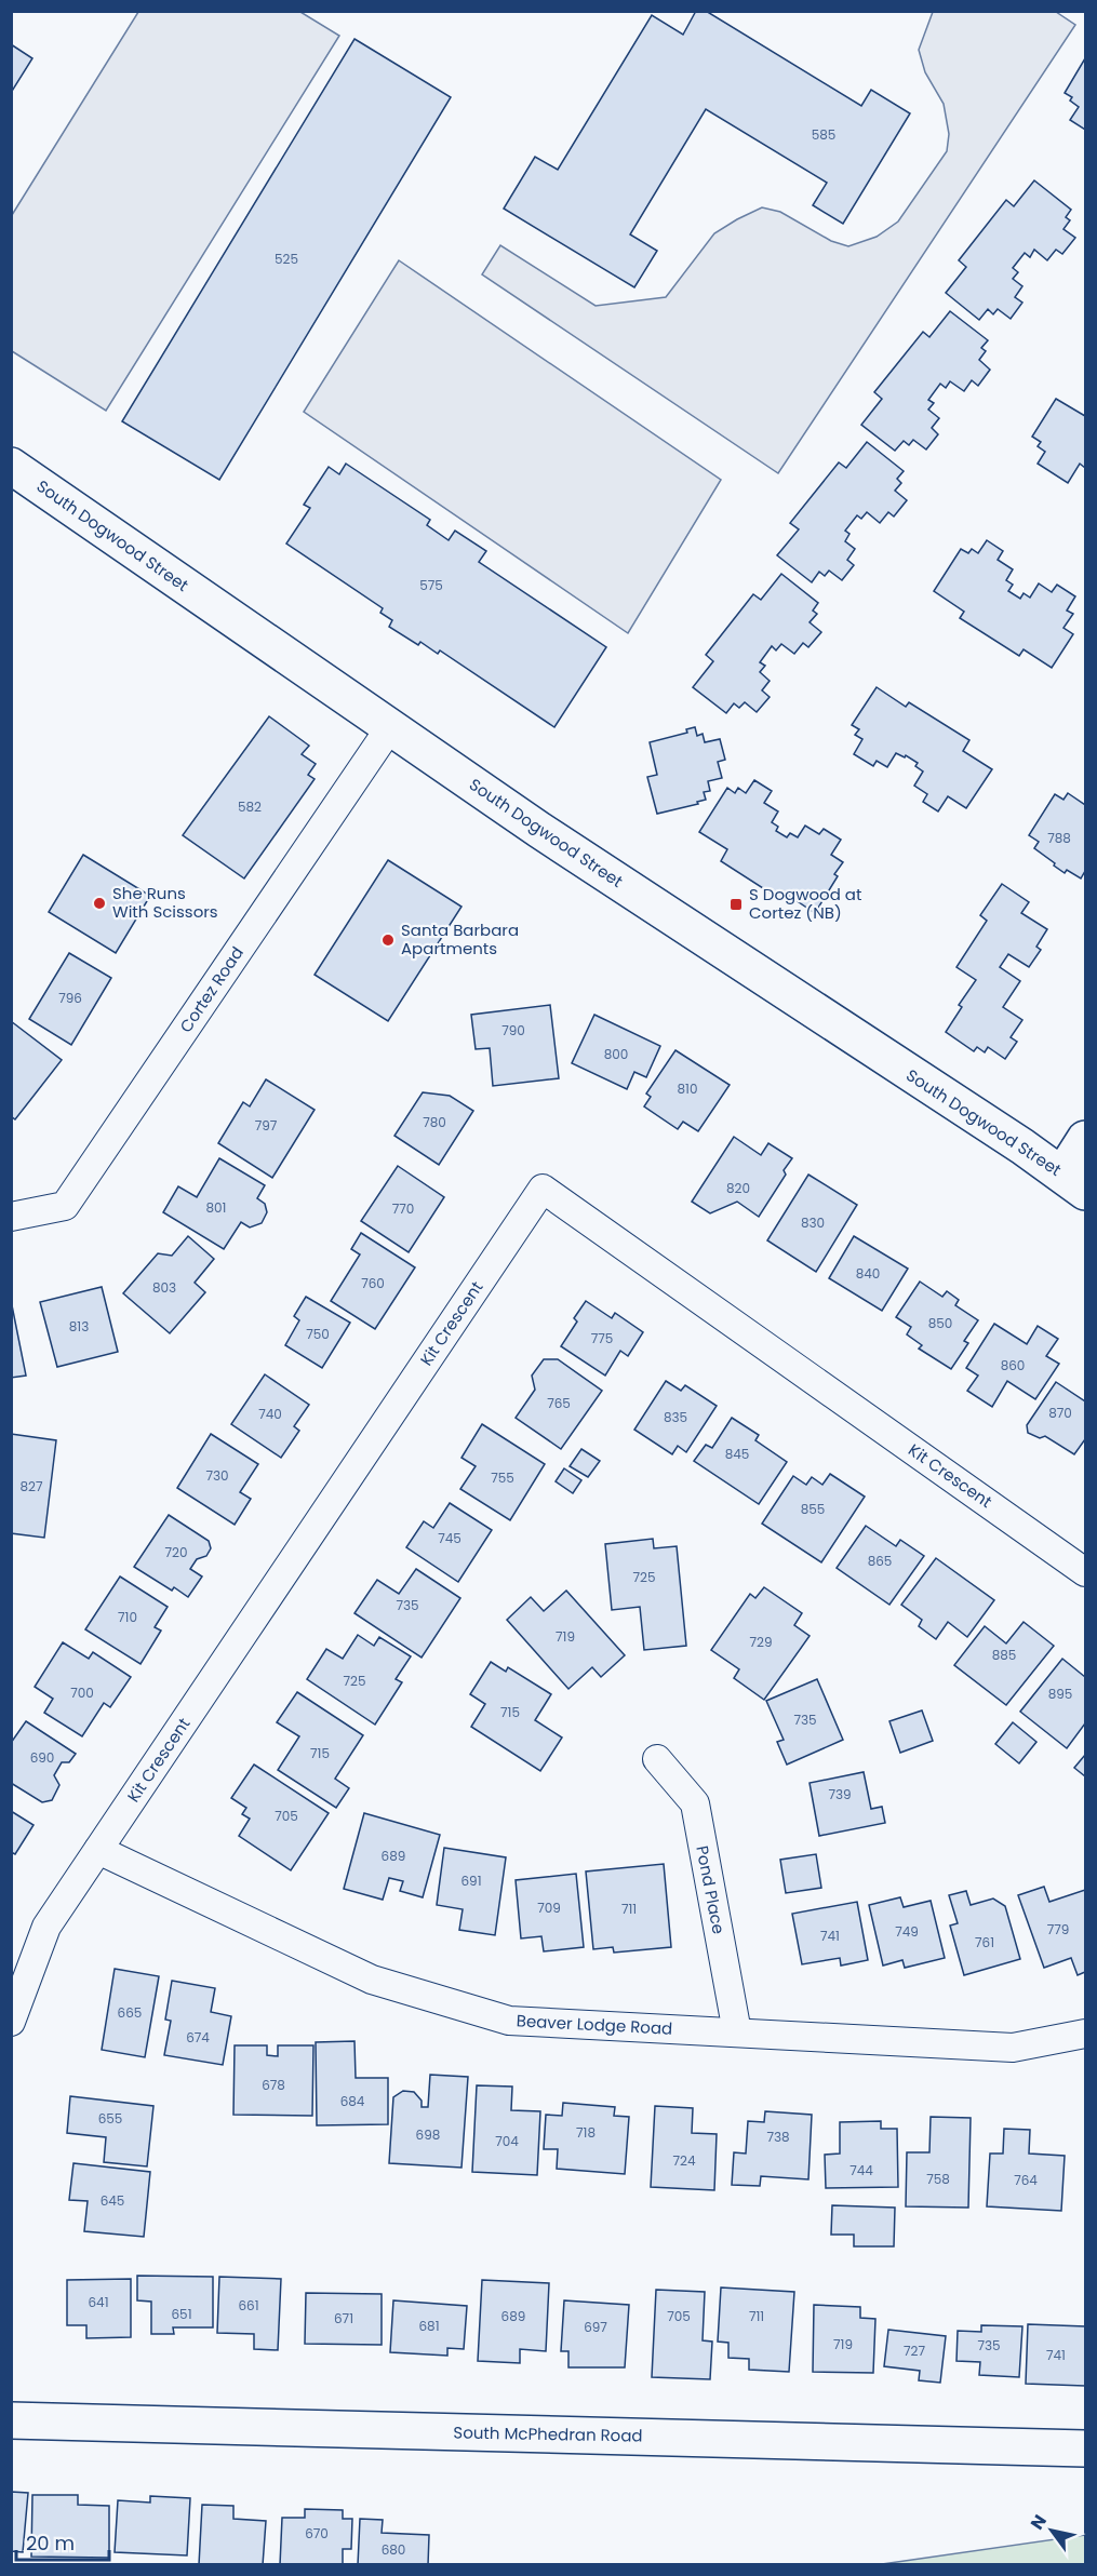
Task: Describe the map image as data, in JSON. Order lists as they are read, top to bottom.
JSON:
{
  "streets": {
    "main road": ["South Dogwood Street", "South McPhedran Road"],
    "street": [
      "Cortez Road",
      "Kit Crescent",
      "Pond Place",
      "Beaver Lodge Road"
    ]
  },
  "crossings": [
    ["South Dogwood Street", "Cortez Road"],
    ["Kit Crescent", "Beaver Lodge Road"],
    ["Pond Place", "Beaver Lodge Road"]
  ],
  "places": {
    "other": ["She Runs With Scissors", "Santa Barbara Apartments"],
    "transit": ["S Dogwood at Cortez (NB)"]
  },
  "house_numbers": [
    "585",
    "525",
    "575",
    "582",
    "788",
    "796",
    "790",
    "800",
    "810",
    "780",
    "797",
    "820",
    "801",
    "770",
    "830",
    "840",
    "760",
    "803",
    "850",
    "813",
    "750",
    "775",
    "860",
    "765",
    "870",
    "740",
    "835",
    "845",
    "730",
    "755",
    "827",
    "855",
    "745",
    "720",
    "865",
    "725",
    "735",
    "710",
    "719",
    "729",
    "885",
    "725",
    "700",
    "895",
    "715",
    "735",
    "715",
    "690",
    "739",
    "705",
    "689",
    "691",
    "709",
    "711",
    "779",
    "749",
    "741",
    "761",
    "665",
    "674",
    "678",
    "684",
    "655",
    "718",
    "698",
    "738",
    "704",
    "724",
    "744",
    "758",
    "764",
    "645",
    "641",
    "661",
    "651",
    "689",
    "705",
    "711",
    "671",
    "681",
    "697",
    "719",
    "735",
    "727",
    "741",
    "670",
    "680"
  ],
  "scale_bar": "20 m",
  "north": "top left"
}
